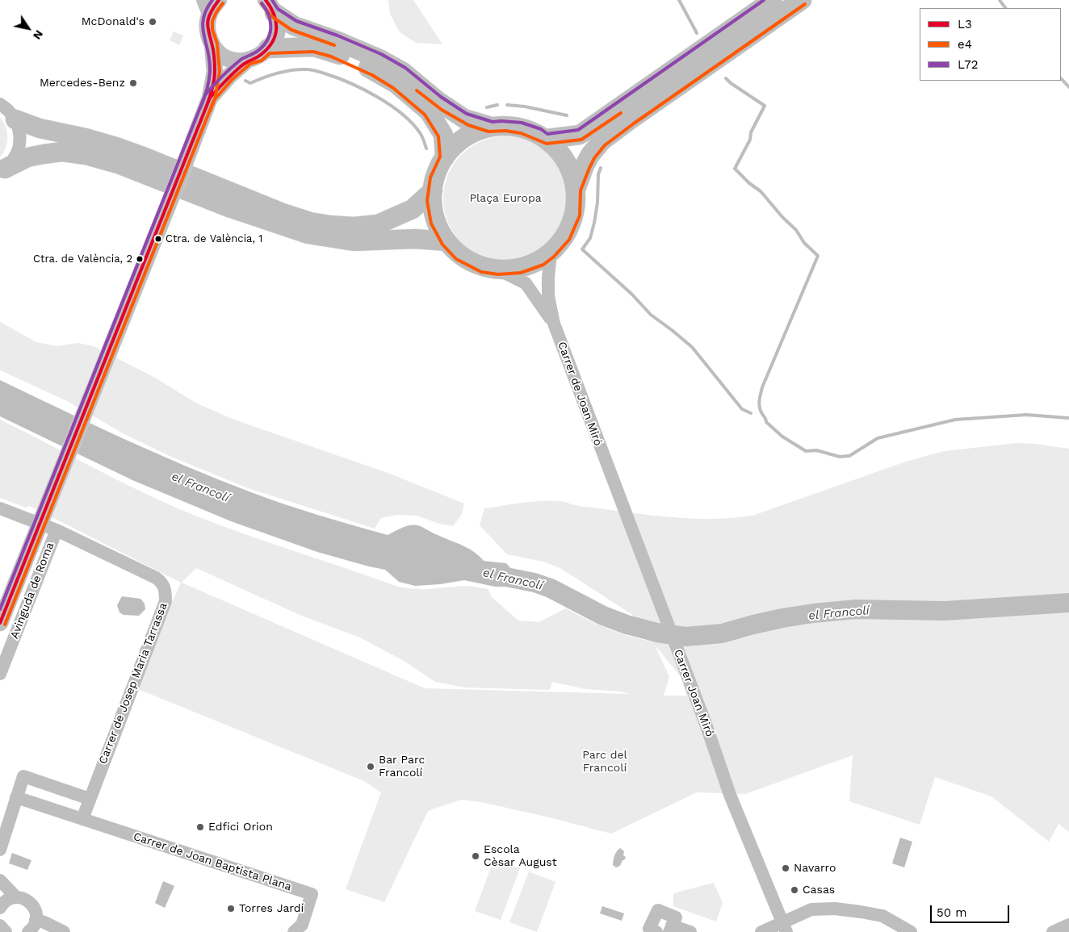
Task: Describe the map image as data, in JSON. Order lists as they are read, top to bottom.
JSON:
{
  "streets": {
    "main road": ["Avinguda de Roma"],
    "street": [
      "Carrer de Joan Miró",
      "Carrer de Josep Maria Tarrassa",
      "Carrer Joan Miró",
      "Carrer de Joan Baptista Plana"
    ]
  },
  "crossings": [
    ["Carrer de Joan Miró", "Carrer Joan Miró"],
    ["Avinguda de Roma", "Carrer de Josep Maria Tarrassa"]
  ],
  "water": ["el Francolí"],
  "parks": ["Plaça Europa", "Parc del Francolí"],
  "places": [
    "McDonald's",
    "Mercedes-Benz",
    "Ctra. de València, 1",
    "Ctra. de València, 2",
    "Bar Parc Francolí",
    "Edfici Orion",
    "Escola Cèsar August",
    "Navarro",
    "Casas",
    "Torres Jardí"
  ],
  "lines": ["transit line L3", "transit line L72", "transit line e4"],
  "legend": ["L3", "e4", "L72"],
  "scale_bar": "50 m",
  "north": "bottom right"
}
